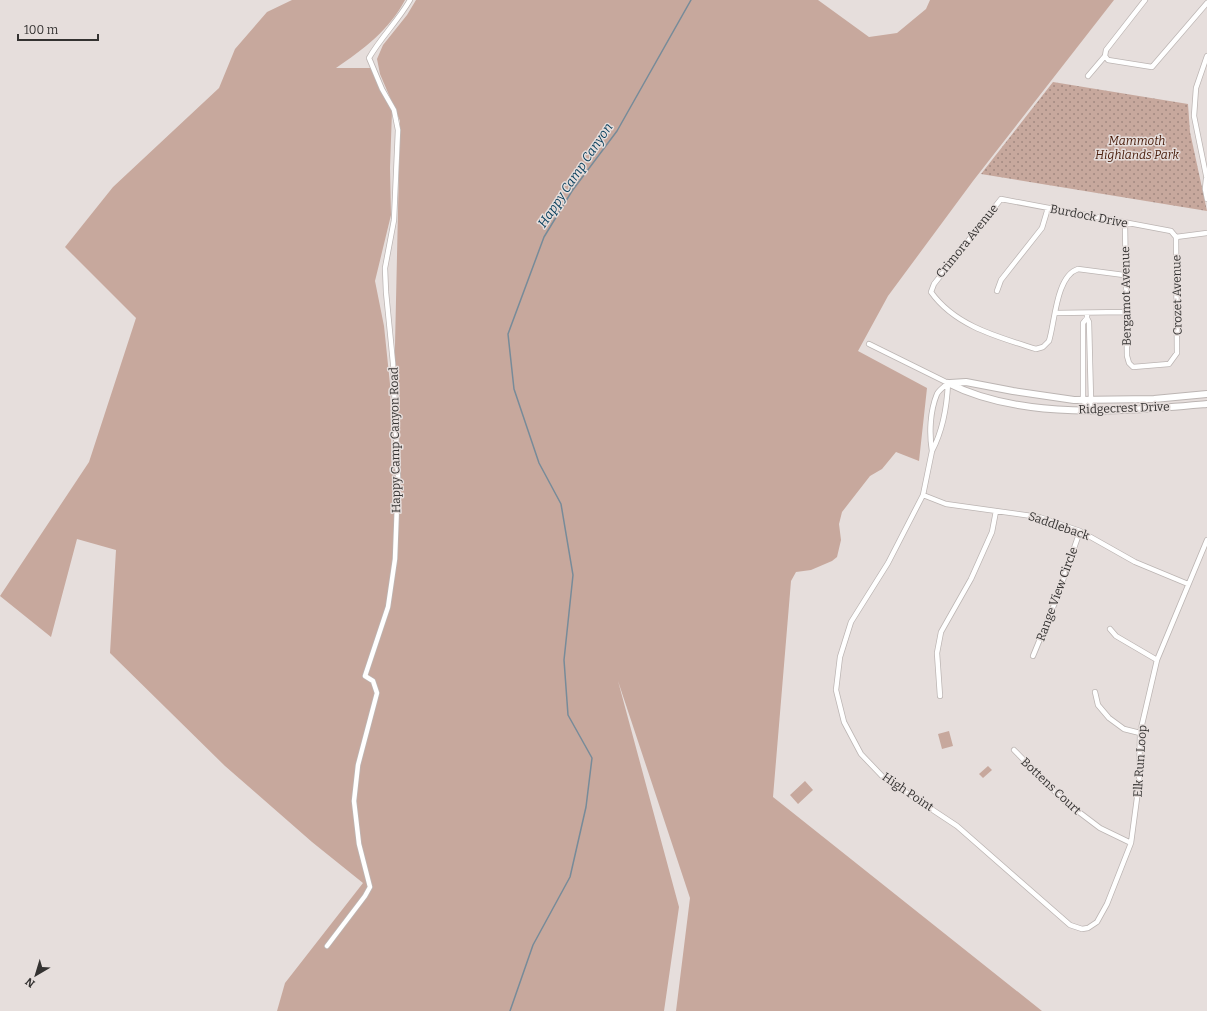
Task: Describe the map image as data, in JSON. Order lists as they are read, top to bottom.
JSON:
{
  "streets": {
    "street": [
      "Burdock Drive",
      "Crimora Avenue",
      "Crozet Avenue",
      "Bergamot Avenue",
      "Ridgecrest Drive",
      "Happy Camp Canyon Road",
      "Saddleback",
      "Range View Circle",
      "Elk Run Loop",
      "Bottens Court",
      "High Point"
    ]
  },
  "crossings": [
    ["Burdock Drive", "Crimora Avenue"],
    ["Burdock Drive", "Crozet Avenue"],
    ["Burdock Drive", "Bergamot Avenue"],
    ["Crozet Avenue", "Bergamot Avenue"],
    ["Ridgecrest Drive", "High Point"],
    ["Saddleback", "Range View Circle"],
    ["Saddleback", "Elk Run Loop"],
    ["Saddleback", "High Point"],
    ["Elk Run Loop", "Bottens Court"],
    ["Elk Run Loop", "High Point"]
  ],
  "water": ["Happy Camp Canyon"],
  "parks": ["Mammoth Highlands Park"],
  "scale_bar": "100 m",
  "north": "bottom left"
}
